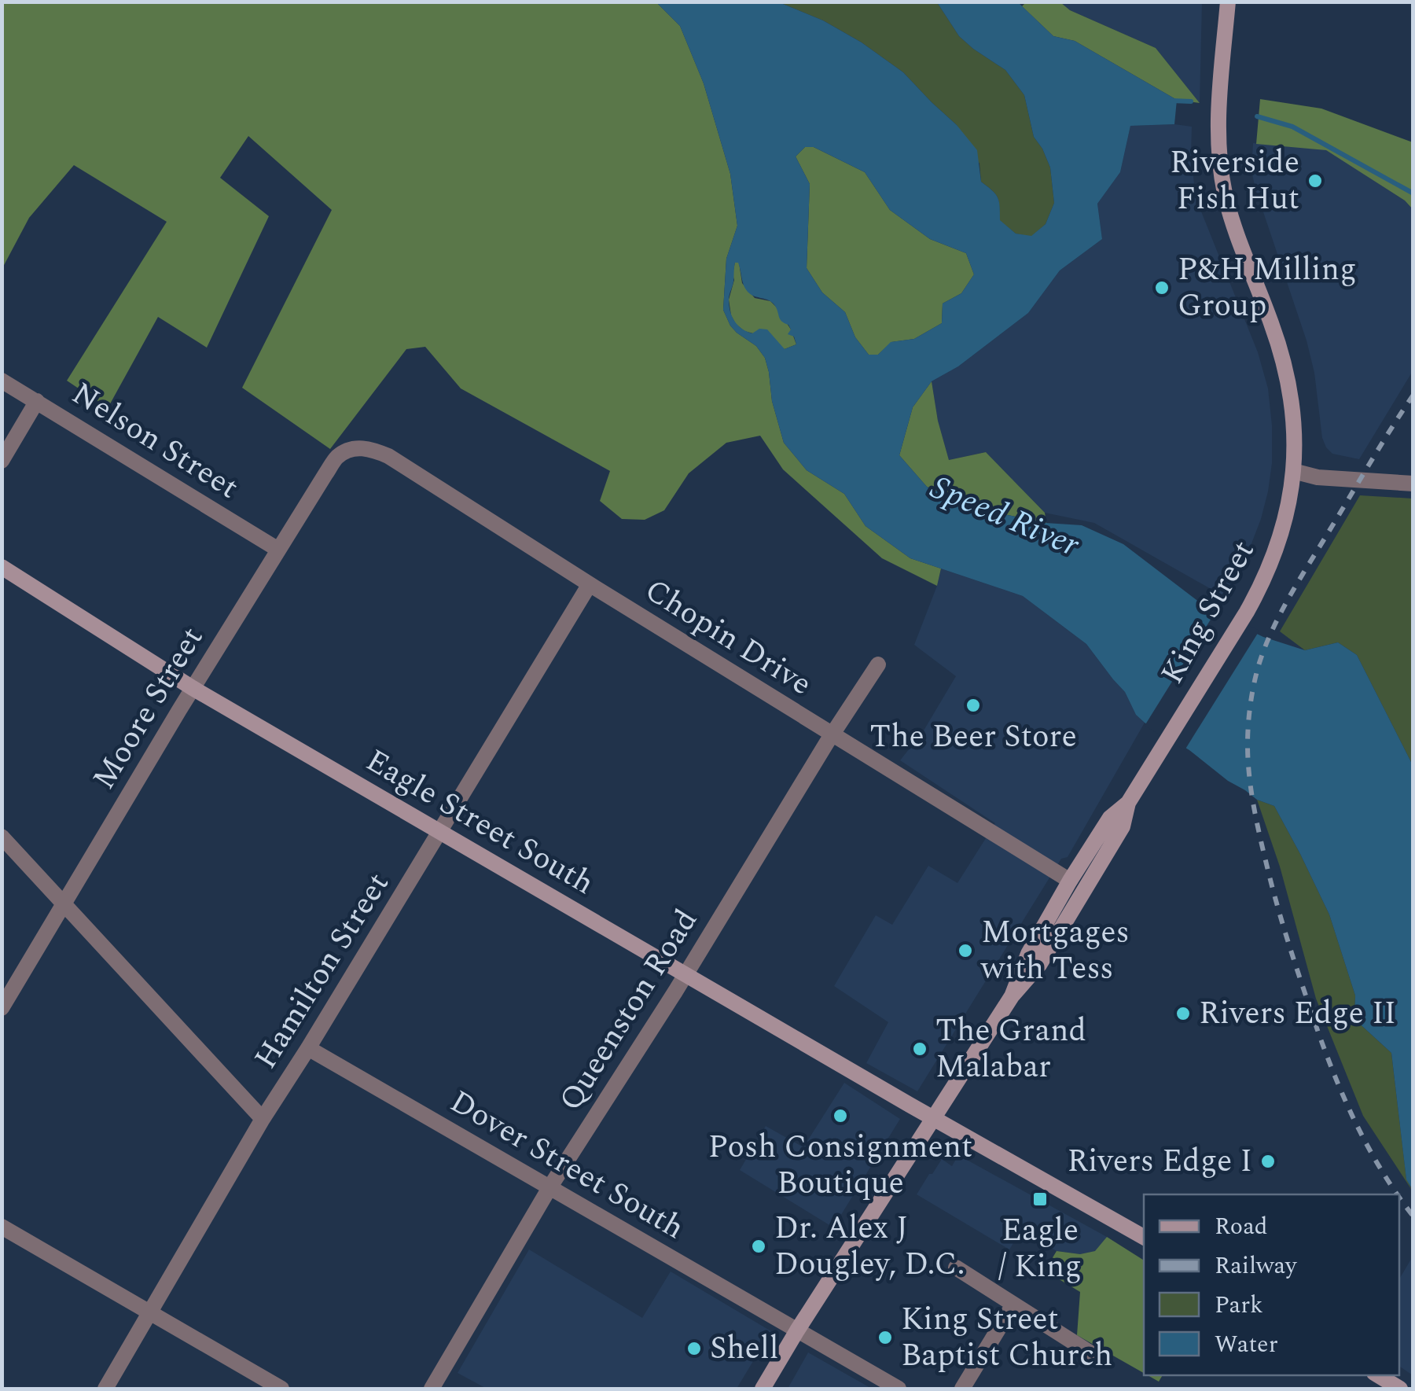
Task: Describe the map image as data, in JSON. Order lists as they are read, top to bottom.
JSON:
{
  "streets": {
    "main road": ["King Street", "Eagle Street South"],
    "street": [
      "Nelson Street",
      "Chopin Drive",
      "Moore Street",
      "Hamilton Street",
      "Queenston Road",
      "Dover Street South"
    ]
  },
  "crossings": [
    ["Nelson Street", "Moore Street"],
    ["Chopin Drive", "Moore Street"],
    ["Chopin Drive", "Hamilton Street"],
    ["Chopin Drive", "Queenston Road"],
    ["Moore Street", "Eagle Street South"],
    ["Eagle Street South", "Hamilton Street"],
    ["Eagle Street South", "Queenston Road"],
    ["Hamilton Street", "Dover Street South"],
    ["Queenston Road", "Dover Street South"]
  ],
  "water": ["Speed River"],
  "places": {
    "other": [
      "Riverside Fish Hut",
      "P&H Milling Group",
      "The Beer Store",
      "Mortgages with Tess",
      "Rivers Edge II",
      "The Grand Malabar",
      "Posh Consignment Boutique",
      "Rivers Edge I",
      "Dr. Alex J Dougley, D.C.",
      "King Street Baptist Church",
      "Shell"
    ],
    "transit": ["Eagle / King"]
  },
  "legend": [
    "Road",
    "Railway",
    "Park",
    "Water"
  ]
}
